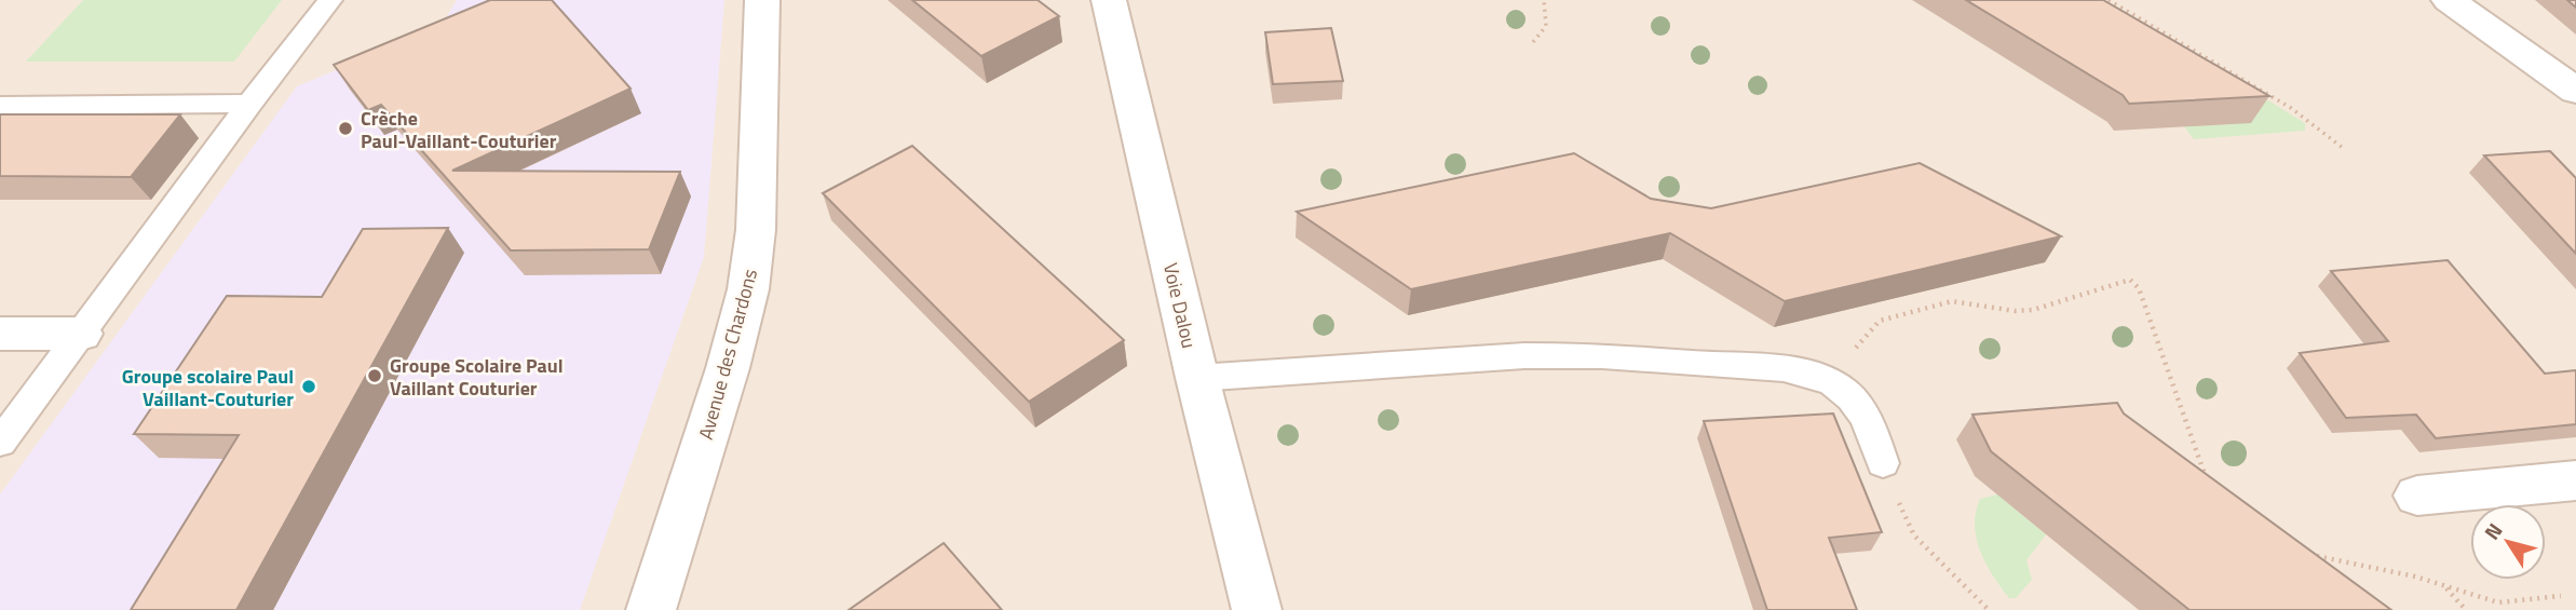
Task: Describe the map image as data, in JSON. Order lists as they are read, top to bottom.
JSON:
{
  "streets": {
    "street": ["Voie Dalou", "Avenue des Chardons"]
  },
  "places": ["Crèche Paul-Vaillant-Couturier", "Groupe Scolaire Paul Vaillant Couturier", "Groupe scolaire Paul Vaillant-Couturier"],
  "north": "top left"
}
